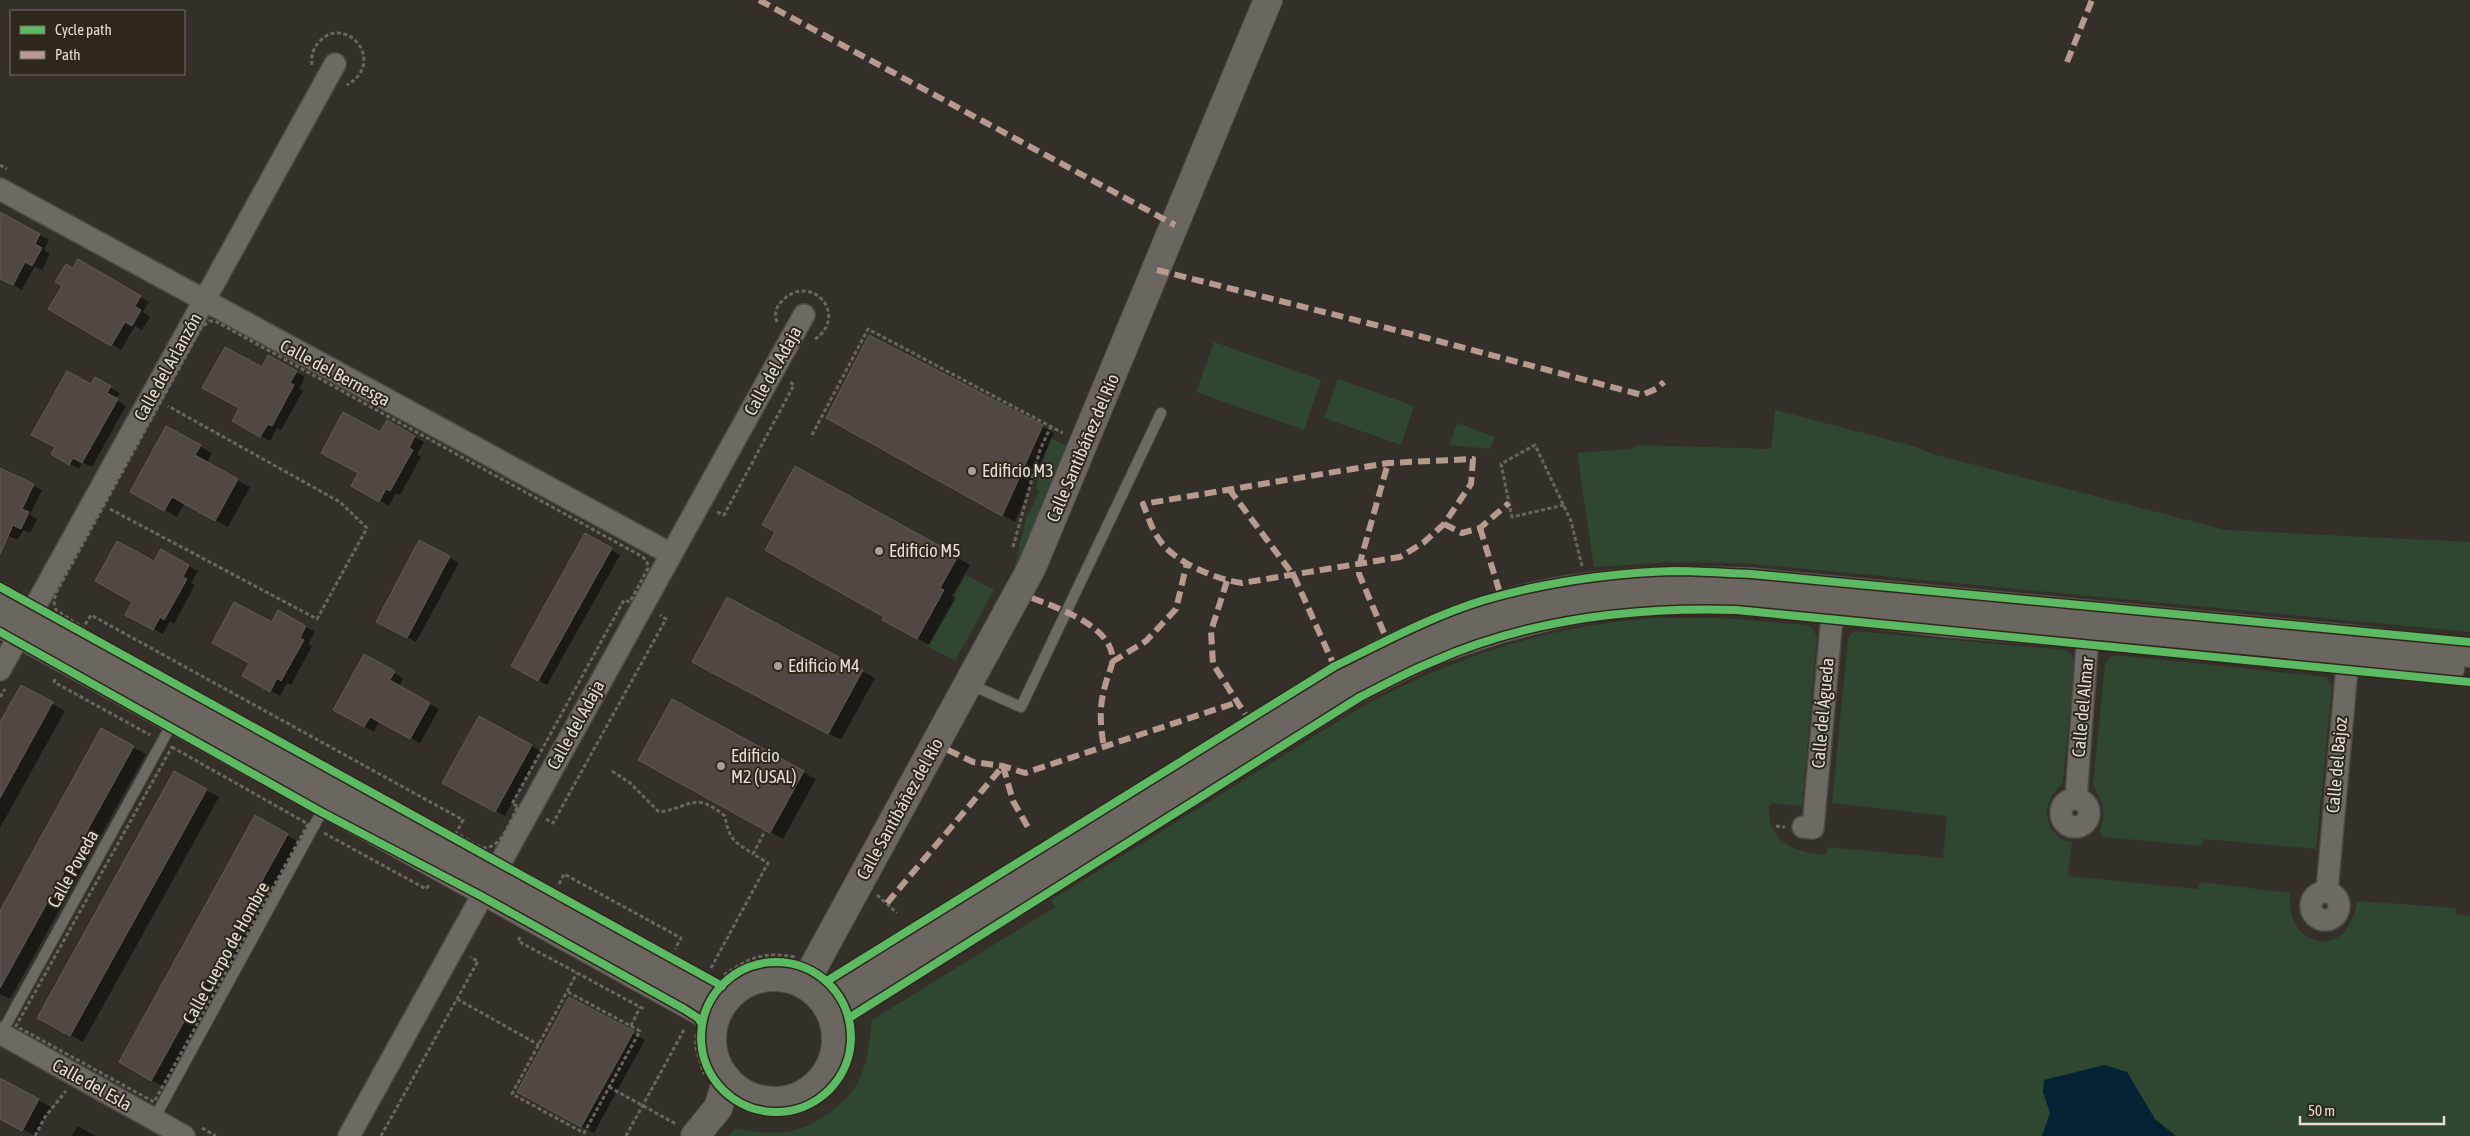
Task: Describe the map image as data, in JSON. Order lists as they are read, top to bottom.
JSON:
{
  "streets": {
    "main road": ["Calle Santibáñez del Río"],
    "street": [
      "Calle del Arlanzón",
      "Calle del Adaja",
      "Calle del Bernesga",
      "Calle del Almar",
      "Calle del Águeda",
      "Calle del Bajoz",
      "Calle del Esla"
    ],
    "lane": ["Calle Poveda", "Calle Cuerpo de Hombre"]
  },
  "crossings": [
    ["Calle del Arlanzón", "Calle del Bernesga"],
    ["Calle del Adaja", "Calle del Bernesga"],
    ["Calle Poveda", "Calle del Esla"],
    ["Calle Cuerpo de Hombre", "Calle del Esla"]
  ],
  "places": [
    "Edificio M3",
    "Edificio M5",
    "Edificio M4",
    "Edificio M2 (USAL)"
  ],
  "legend": ["Cycle path", "Path"],
  "scale_bar": "50 m"
}
